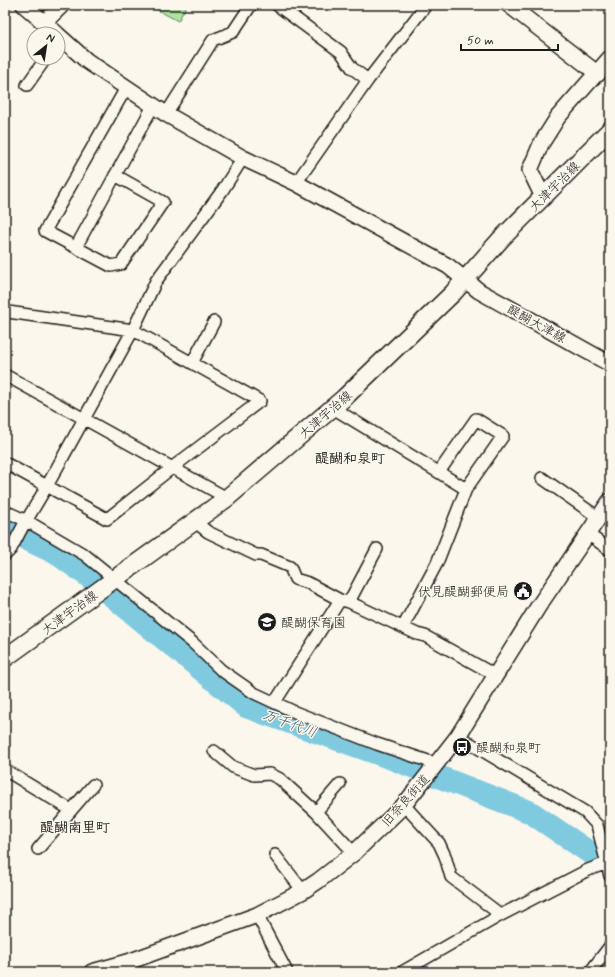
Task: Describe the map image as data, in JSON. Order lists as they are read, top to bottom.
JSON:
{
  "streets": {
    "main road": ["大津宇治線"],
    "street": ["醍醐大津線", "旧奈良街道"]
  },
  "crossings": [
    ["大津宇治線", "醍醐大津線"]
  ],
  "districts": ["醍醐和泉町", "醍醐南里町"],
  "water": ["万千代川"],
  "places": {
    "public building": ["伏見醍醐郵便局"],
    "school or university": ["醍醐保育園"],
    "bus stop": ["醍醐和泉町"]
  },
  "scale_bar": "50 m",
  "north": "top right"
}
